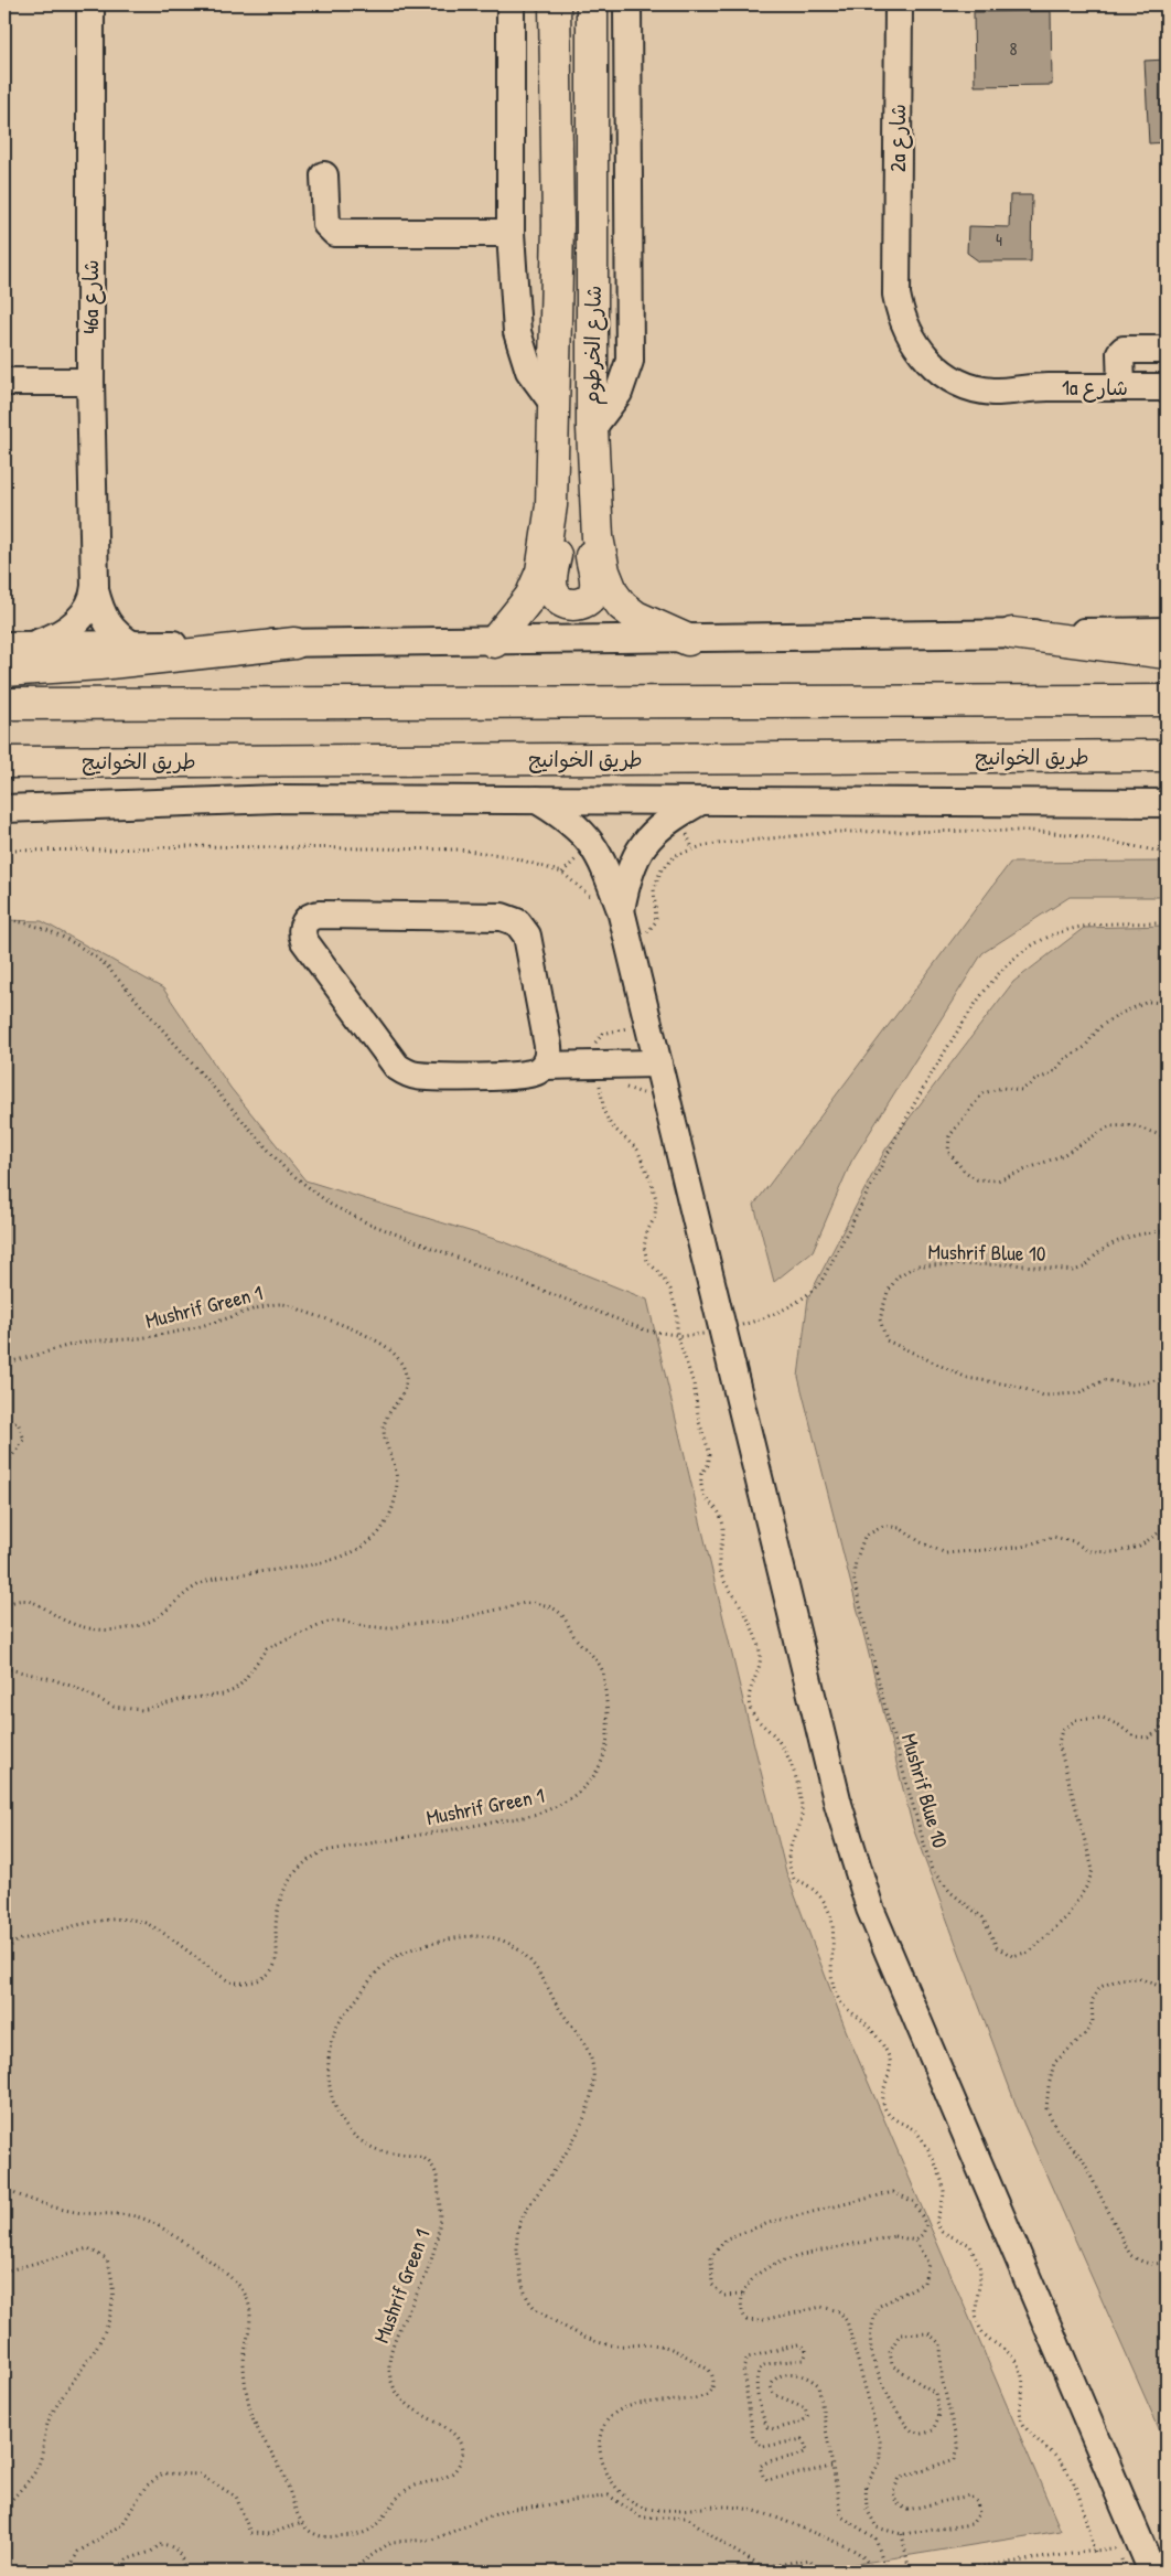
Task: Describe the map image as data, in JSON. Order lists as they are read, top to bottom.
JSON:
{
  "streets": {
    "main road": ["شارع الخرطوم", "طريق الخوانيج"],
    "street": ["2a شارع", "46a شارع", "1a شارع"],
    "path": ["Mushrif Blue 10", "Mushrif Green 1"]
  },
  "crossings": [
    ["2a شارع", "1a شارع"],
    ["46a شارع", "شارع الخرطوم"]
  ],
  "house_numbers": ["8", "4"]
}
